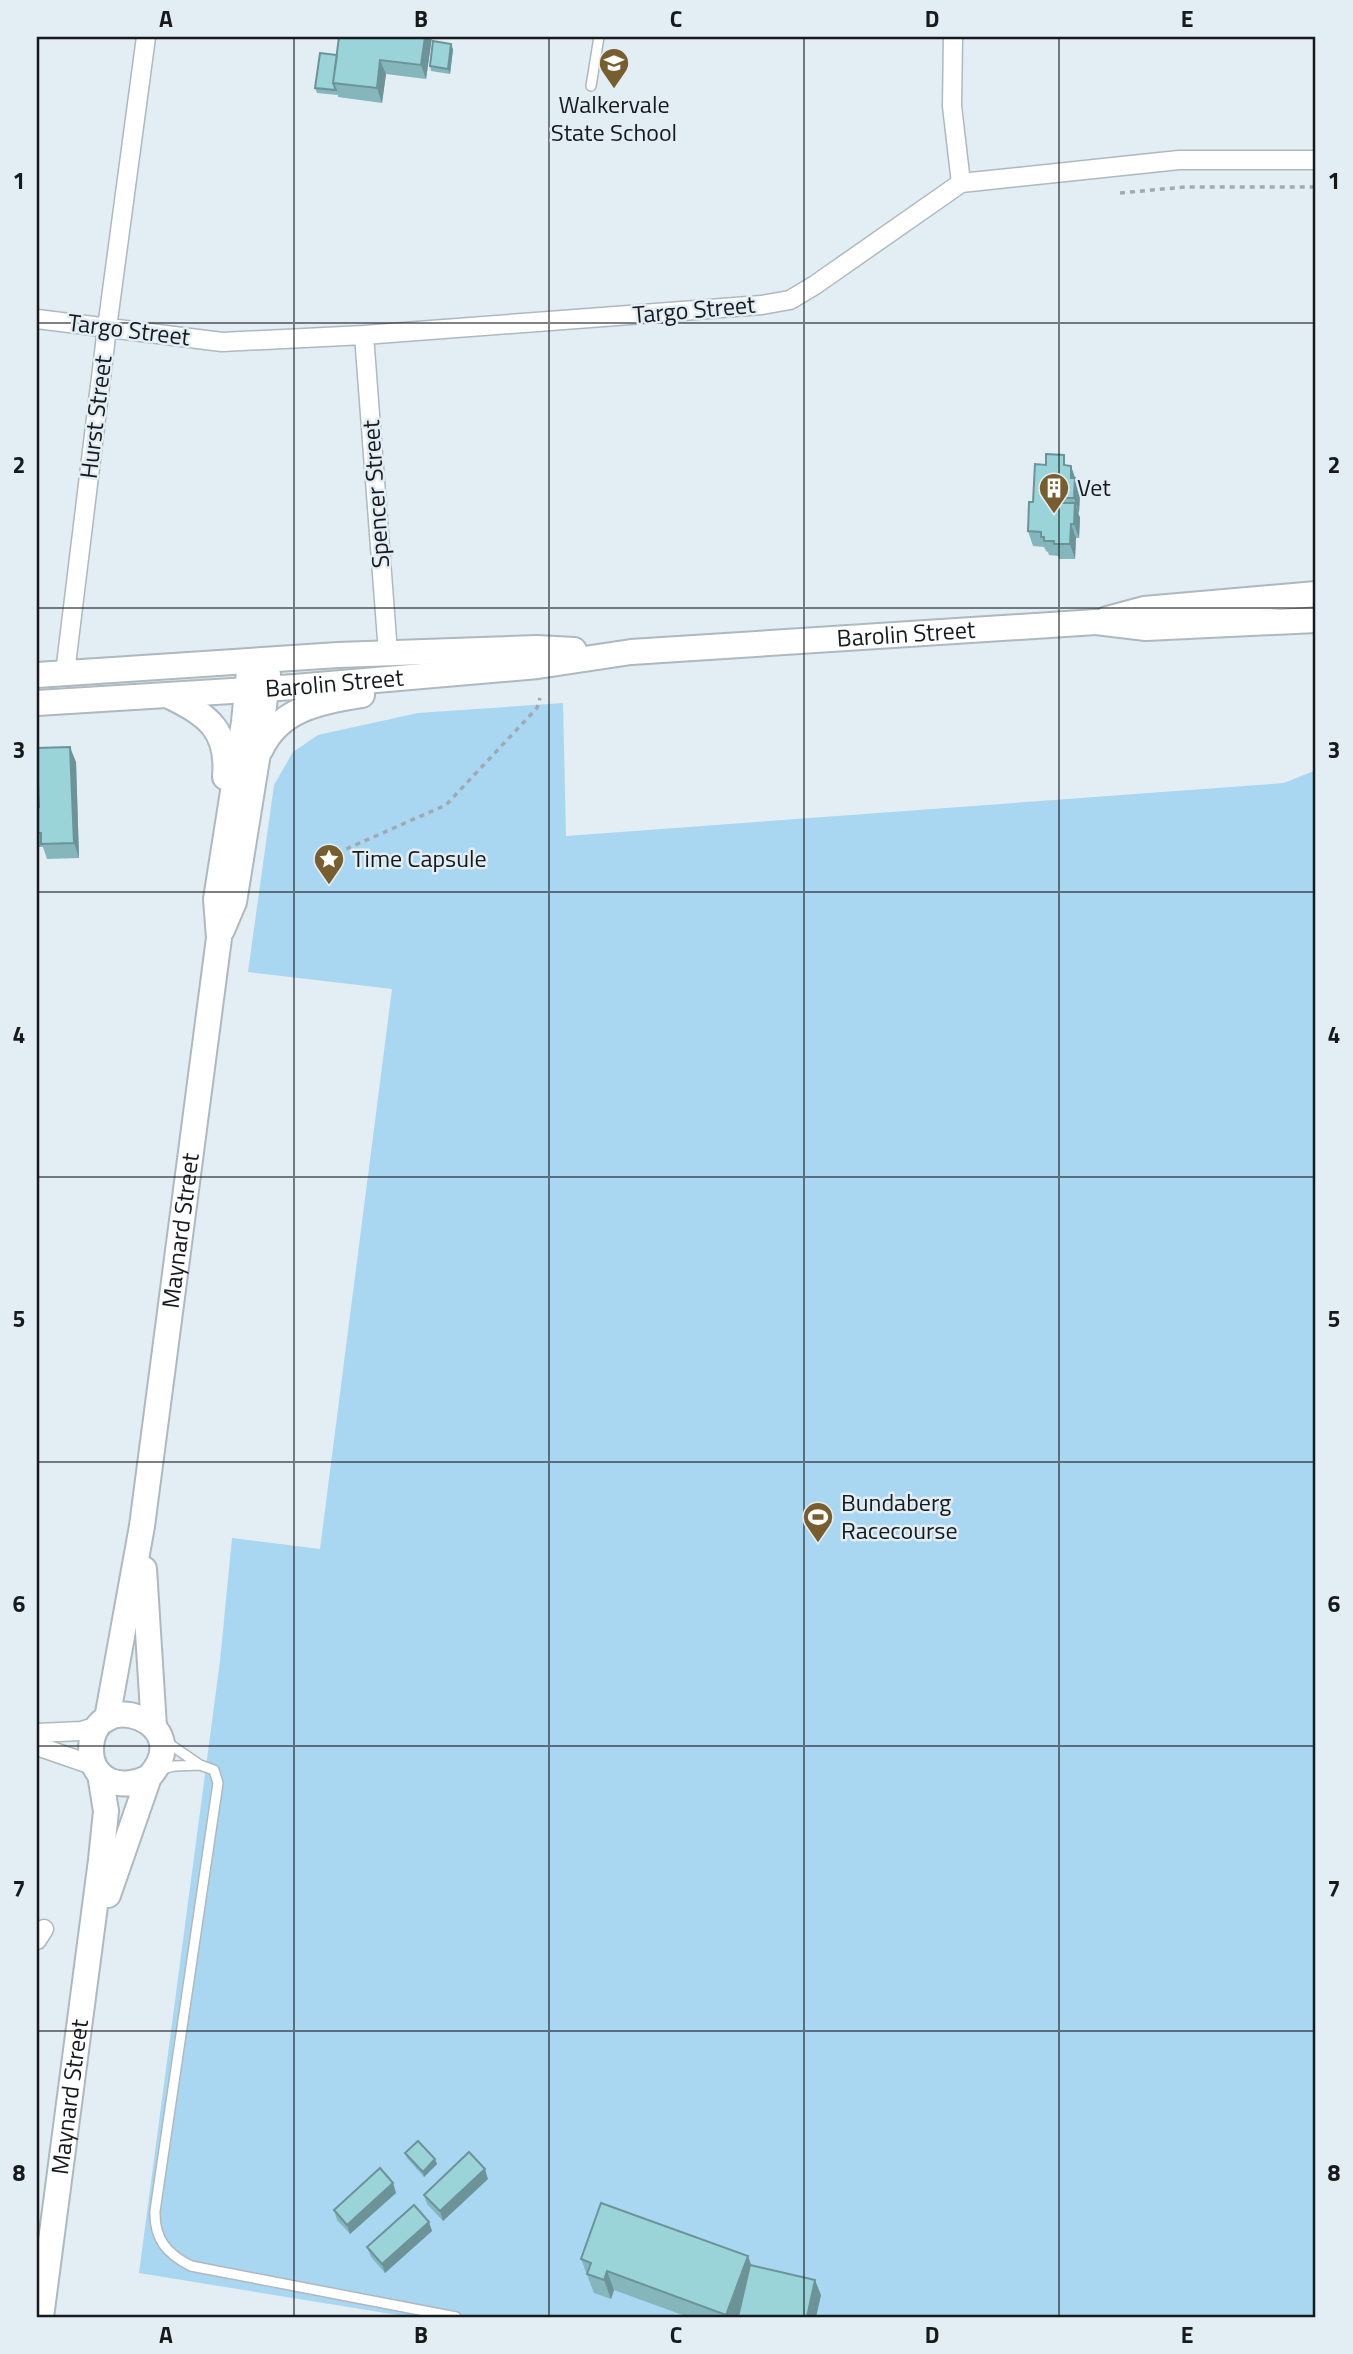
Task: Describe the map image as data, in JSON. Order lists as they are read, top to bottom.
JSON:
{
  "streets": {
    "main road": ["Barolin Street", "Maynard Street"],
    "street": ["Targo Street", "Hurst Street", "Spencer Street"]
  },
  "crossings": [
    ["Targo Street", "Hurst Street"],
    ["Targo Street", "Spencer Street"],
    ["Hurst Street", "Barolin Street"],
    ["Spencer Street", "Barolin Street"],
    ["Barolin Street", "Maynard Street"]
  ],
  "places": {
    "school or university": ["Walkervale State School"],
    "building": ["Vet"],
    "place": ["Time Capsule"],
    "sports": ["Bundaberg Racecourse"]
  },
  "grid": {
    "columns": [
      "A",
      "B",
      "C",
      "D",
      "E"
    ],
    "rows": [
      "1",
      "2",
      "3",
      "4",
      "5",
      "6",
      "7",
      "8"
    ]
  }
}
